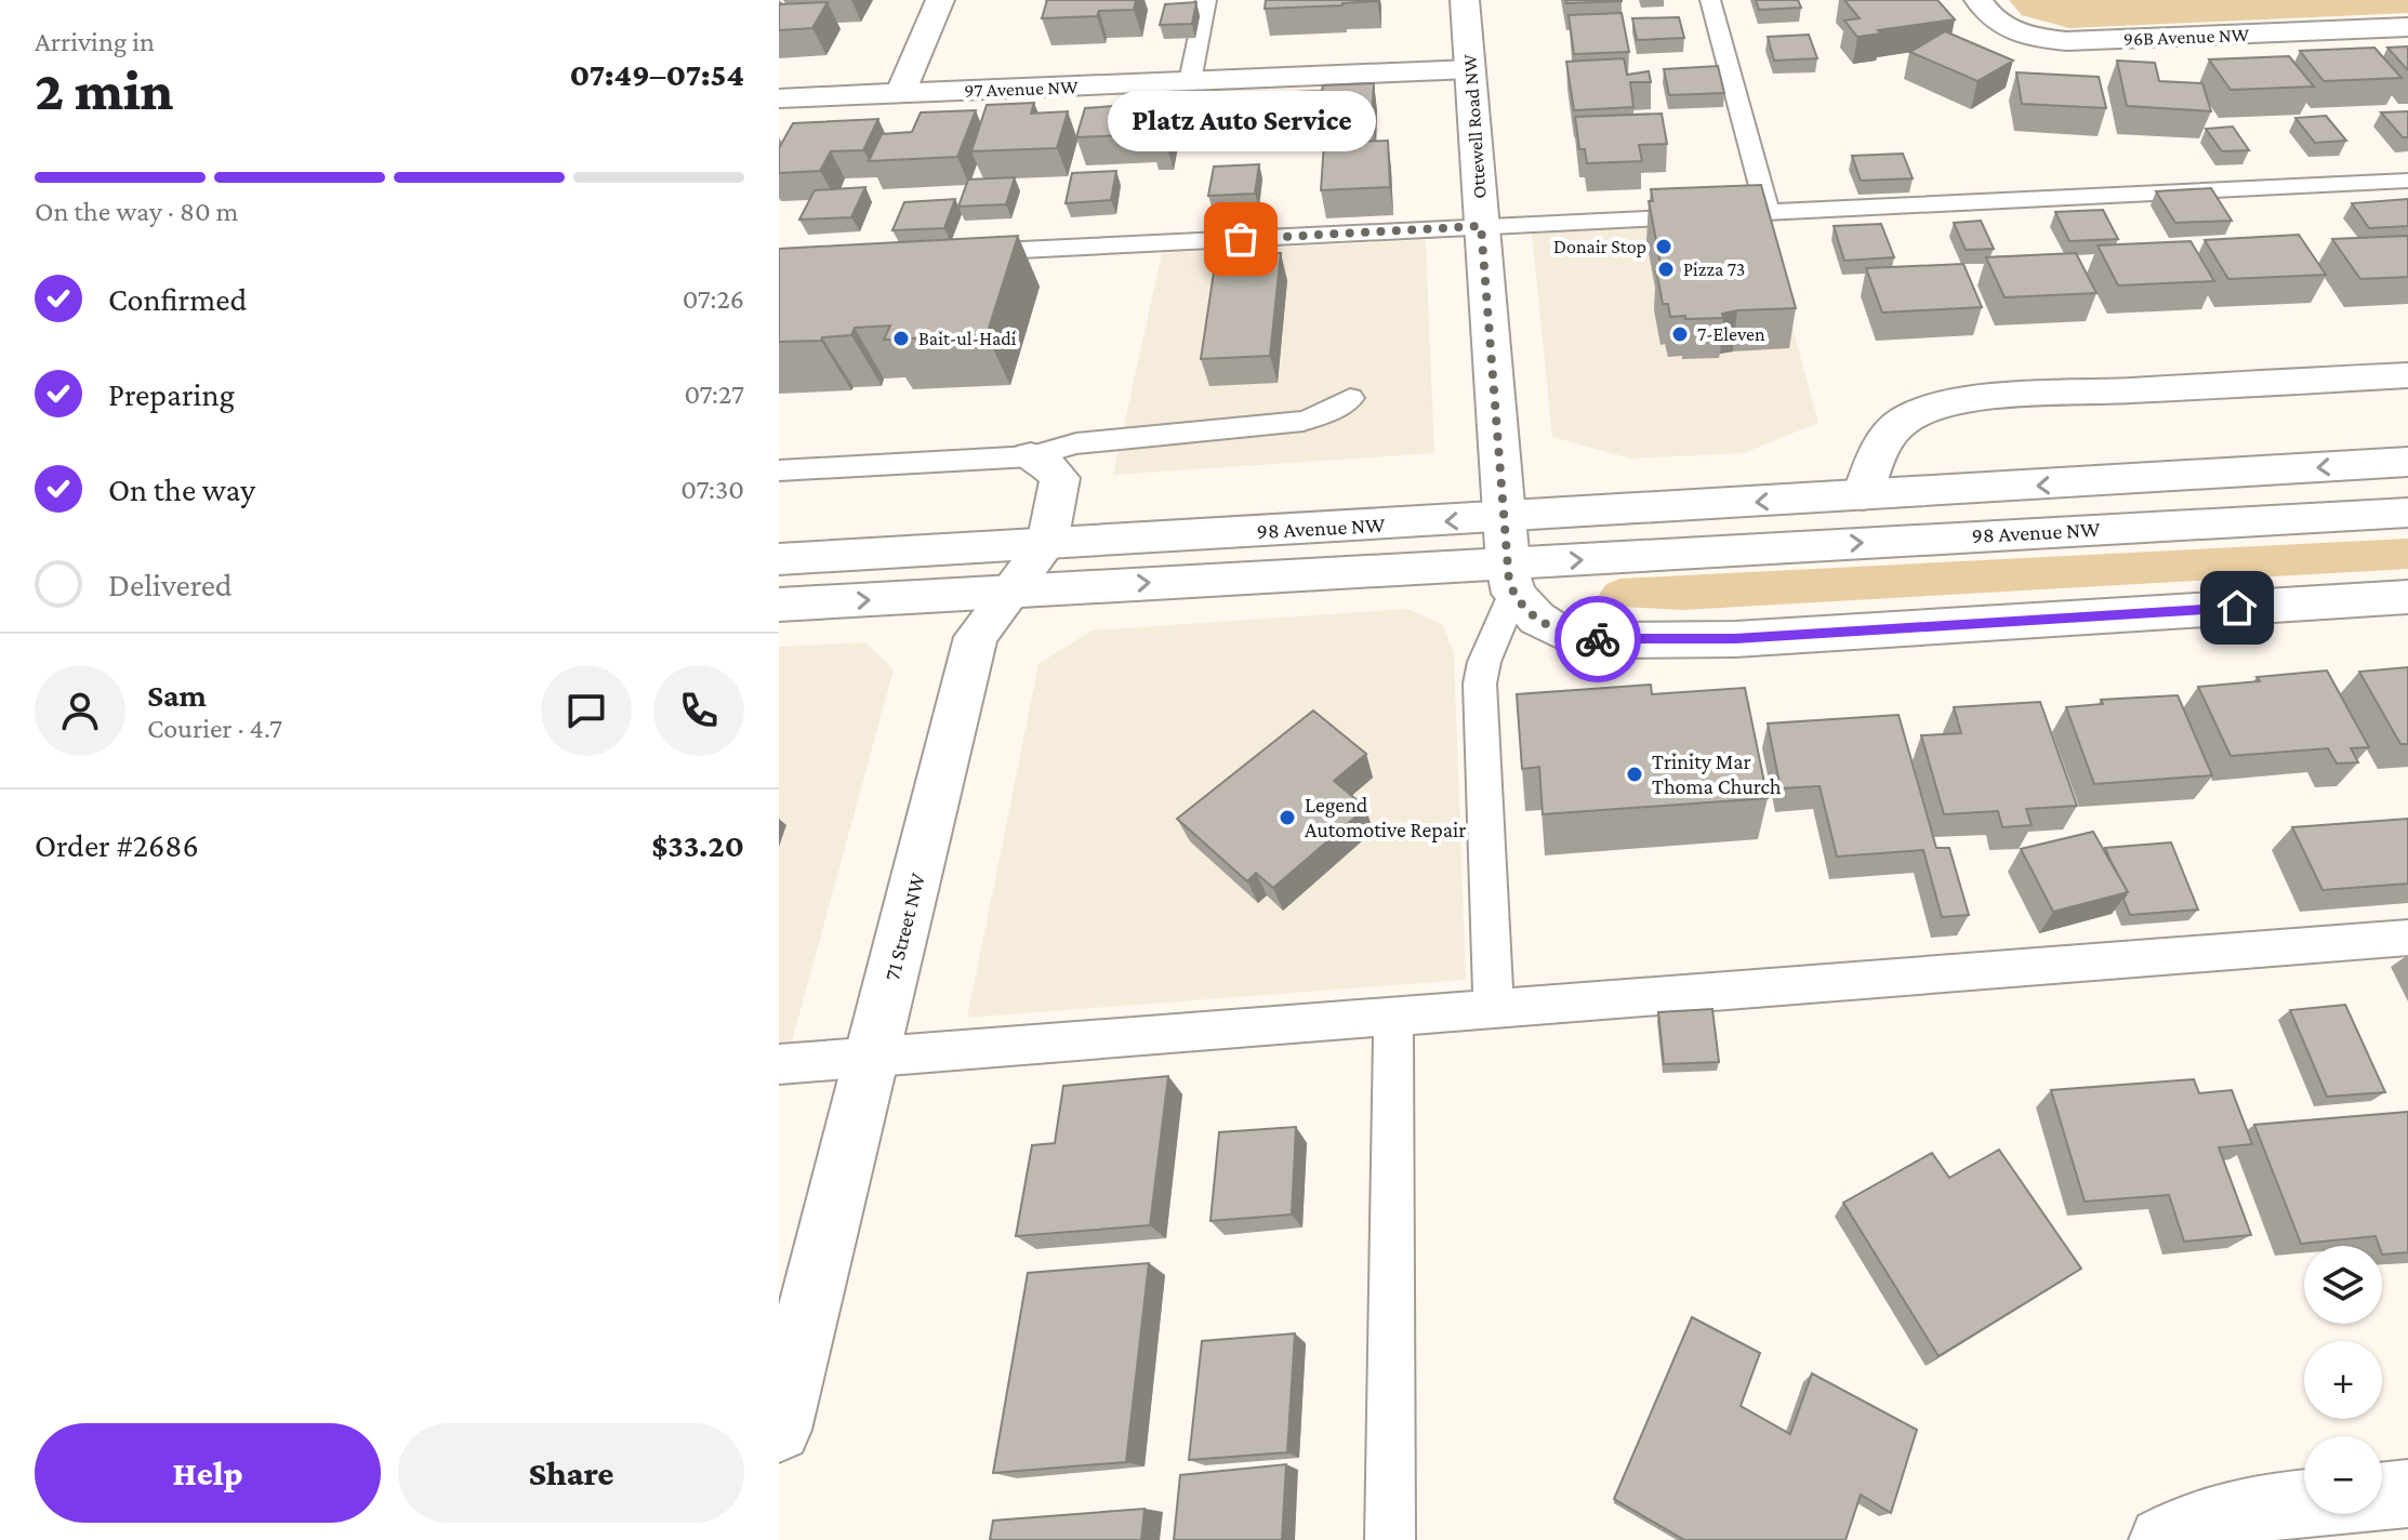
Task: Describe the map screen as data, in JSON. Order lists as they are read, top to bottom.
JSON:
{
  "streets": {
    "street": [
      "96B Avenue NW",
      "97 Avenue NW",
      "Ottewell Road NW",
      "98 Avenue NW",
      "71 Street NW"
    ]
  },
  "crossings": [
    ["97 Avenue NW", "Ottewell Road NW"],
    ["Ottewell Road NW", "98 Avenue NW"],
    ["98 Avenue NW", "71 Street NW"]
  ],
  "places": [
    "Platz Auto Service",
    "Donair Stop",
    "Pizza 73",
    "7-Eleven",
    "Bait-ul-Hadi",
    "Trinity Mar Thoma Church",
    "Legend Automotive Repair"
  ],
  "page": {
    "heading": ["2 min", "Arriving in", "07:49–07:54"],
    "panel": [
      "Sam",
      "Courier · 4.7",
      "Order #2686",
      "$33.20"
    ],
    "bubble": "Platz Auto Service",
    "bar": "On the way · 80 m",
    "list": [
      ["Confirmed", "07:26"],
      ["Preparing", "07:27"],
      ["On the way", "07:30"],
      "Delivered"
    ],
    "map_buttons": ["+", "−"],
    "buttons": ["Help", "Share"]
  }
}
